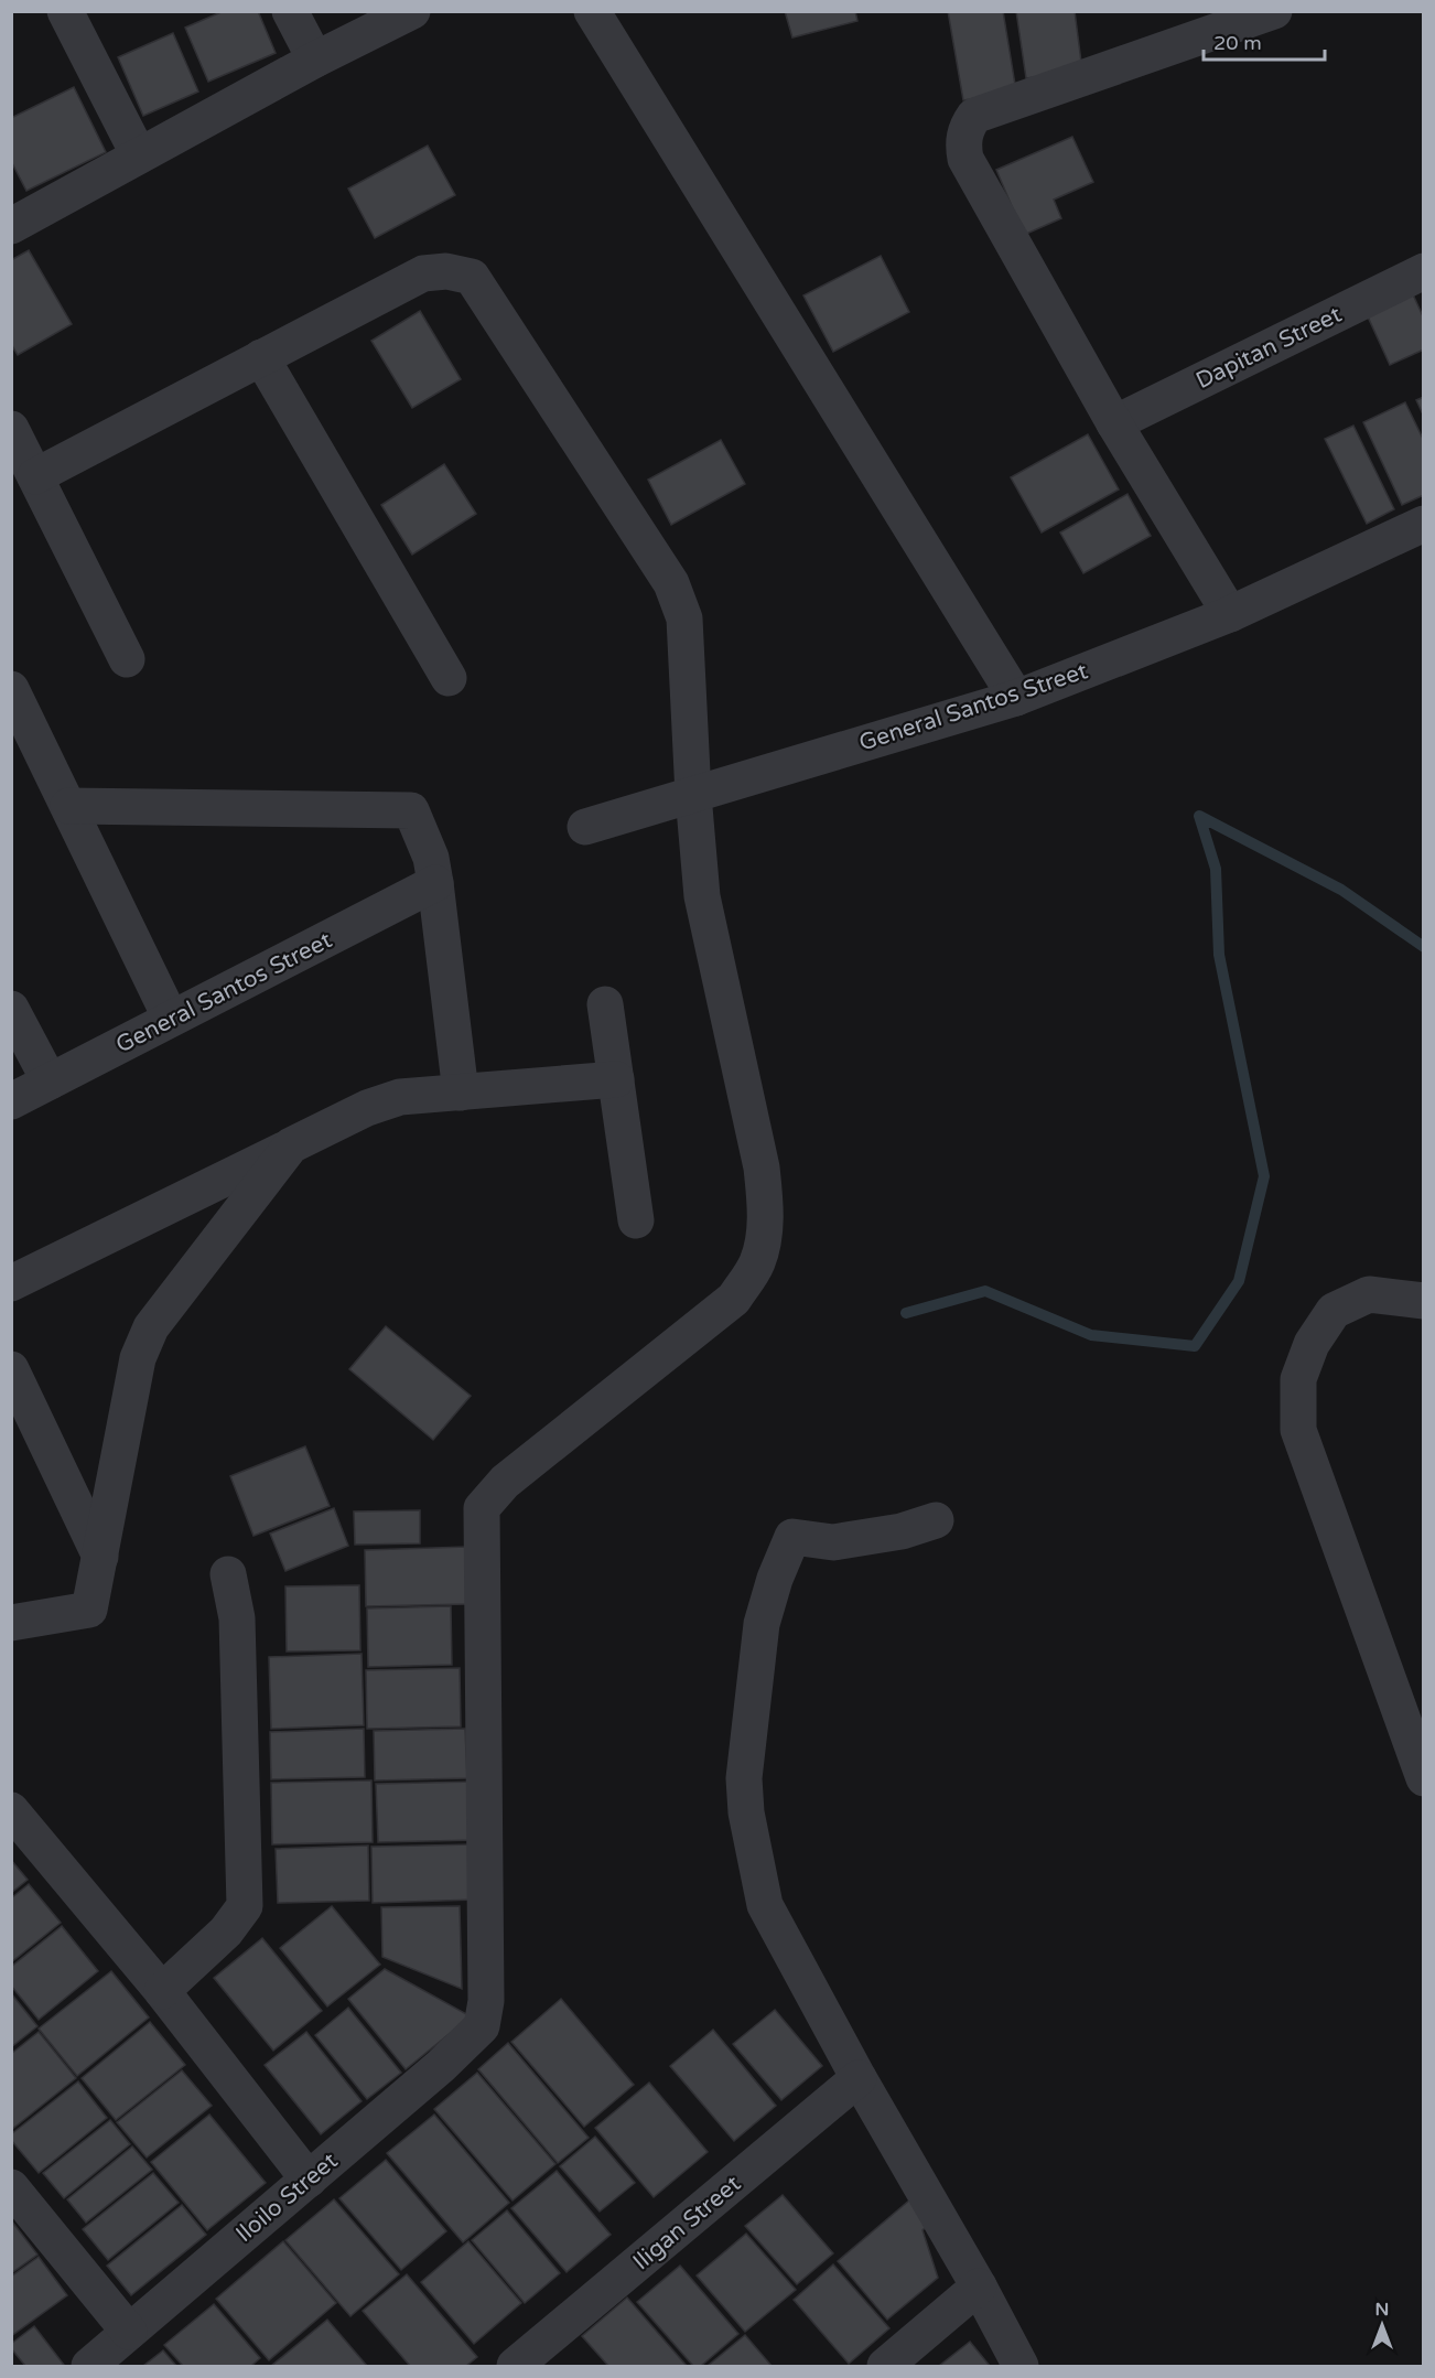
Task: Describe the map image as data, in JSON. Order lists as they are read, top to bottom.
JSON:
{
  "streets": {
    "street": [
      "Dapitan Street",
      "General Santos Street",
      "Iloilo Street",
      "Iligan Street"
    ]
  },
  "crossings": [
    ["General Santos Street", "Iloilo Street"]
  ],
  "scale_bar": "20 m",
  "north": "top"
}
